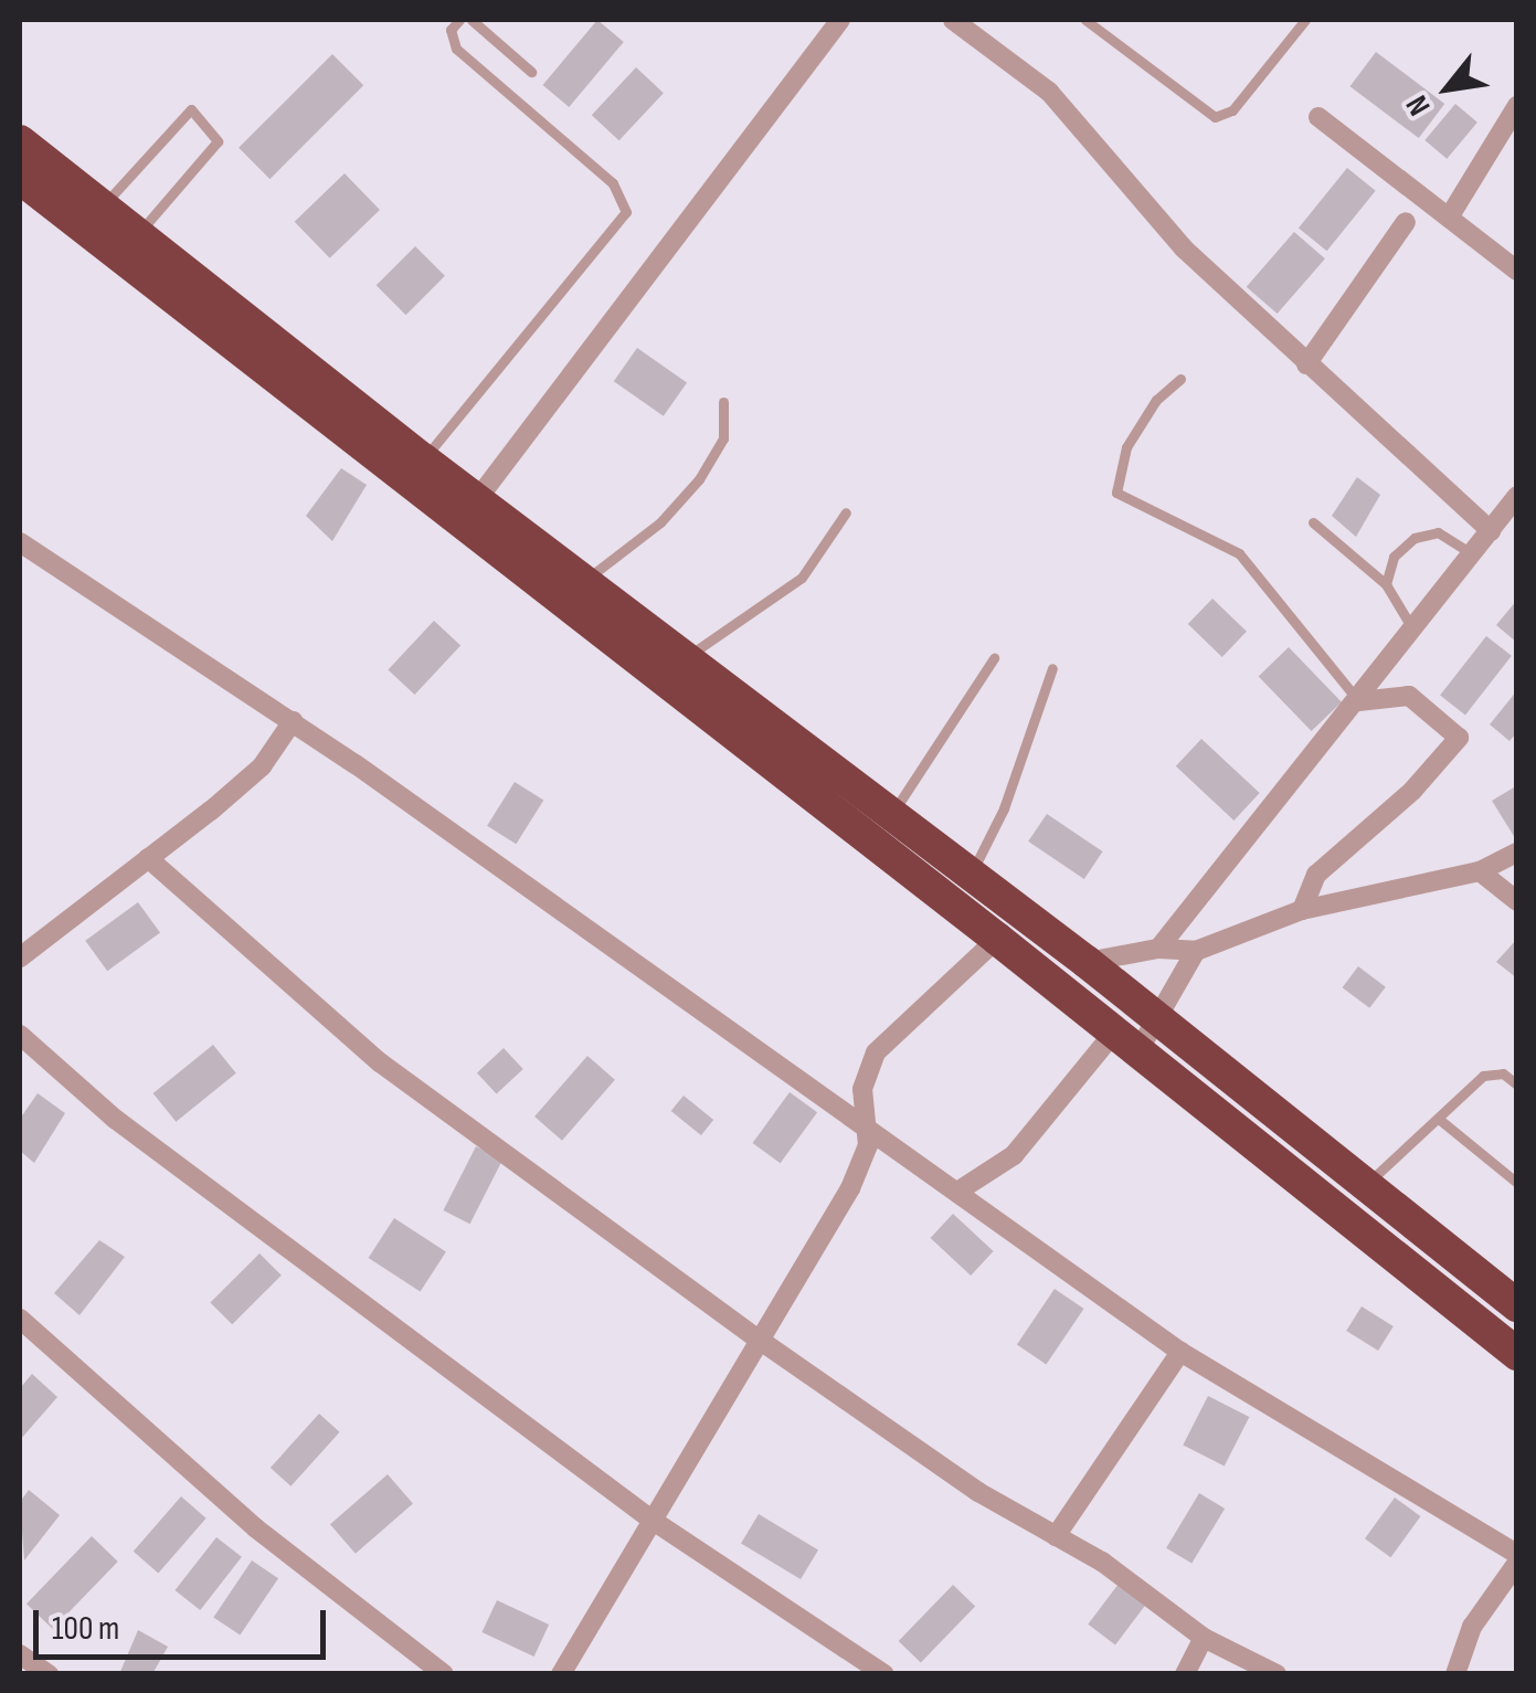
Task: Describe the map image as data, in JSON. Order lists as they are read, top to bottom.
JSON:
{
  "scale_bar": "100 m",
  "north": "bottom left"
}
